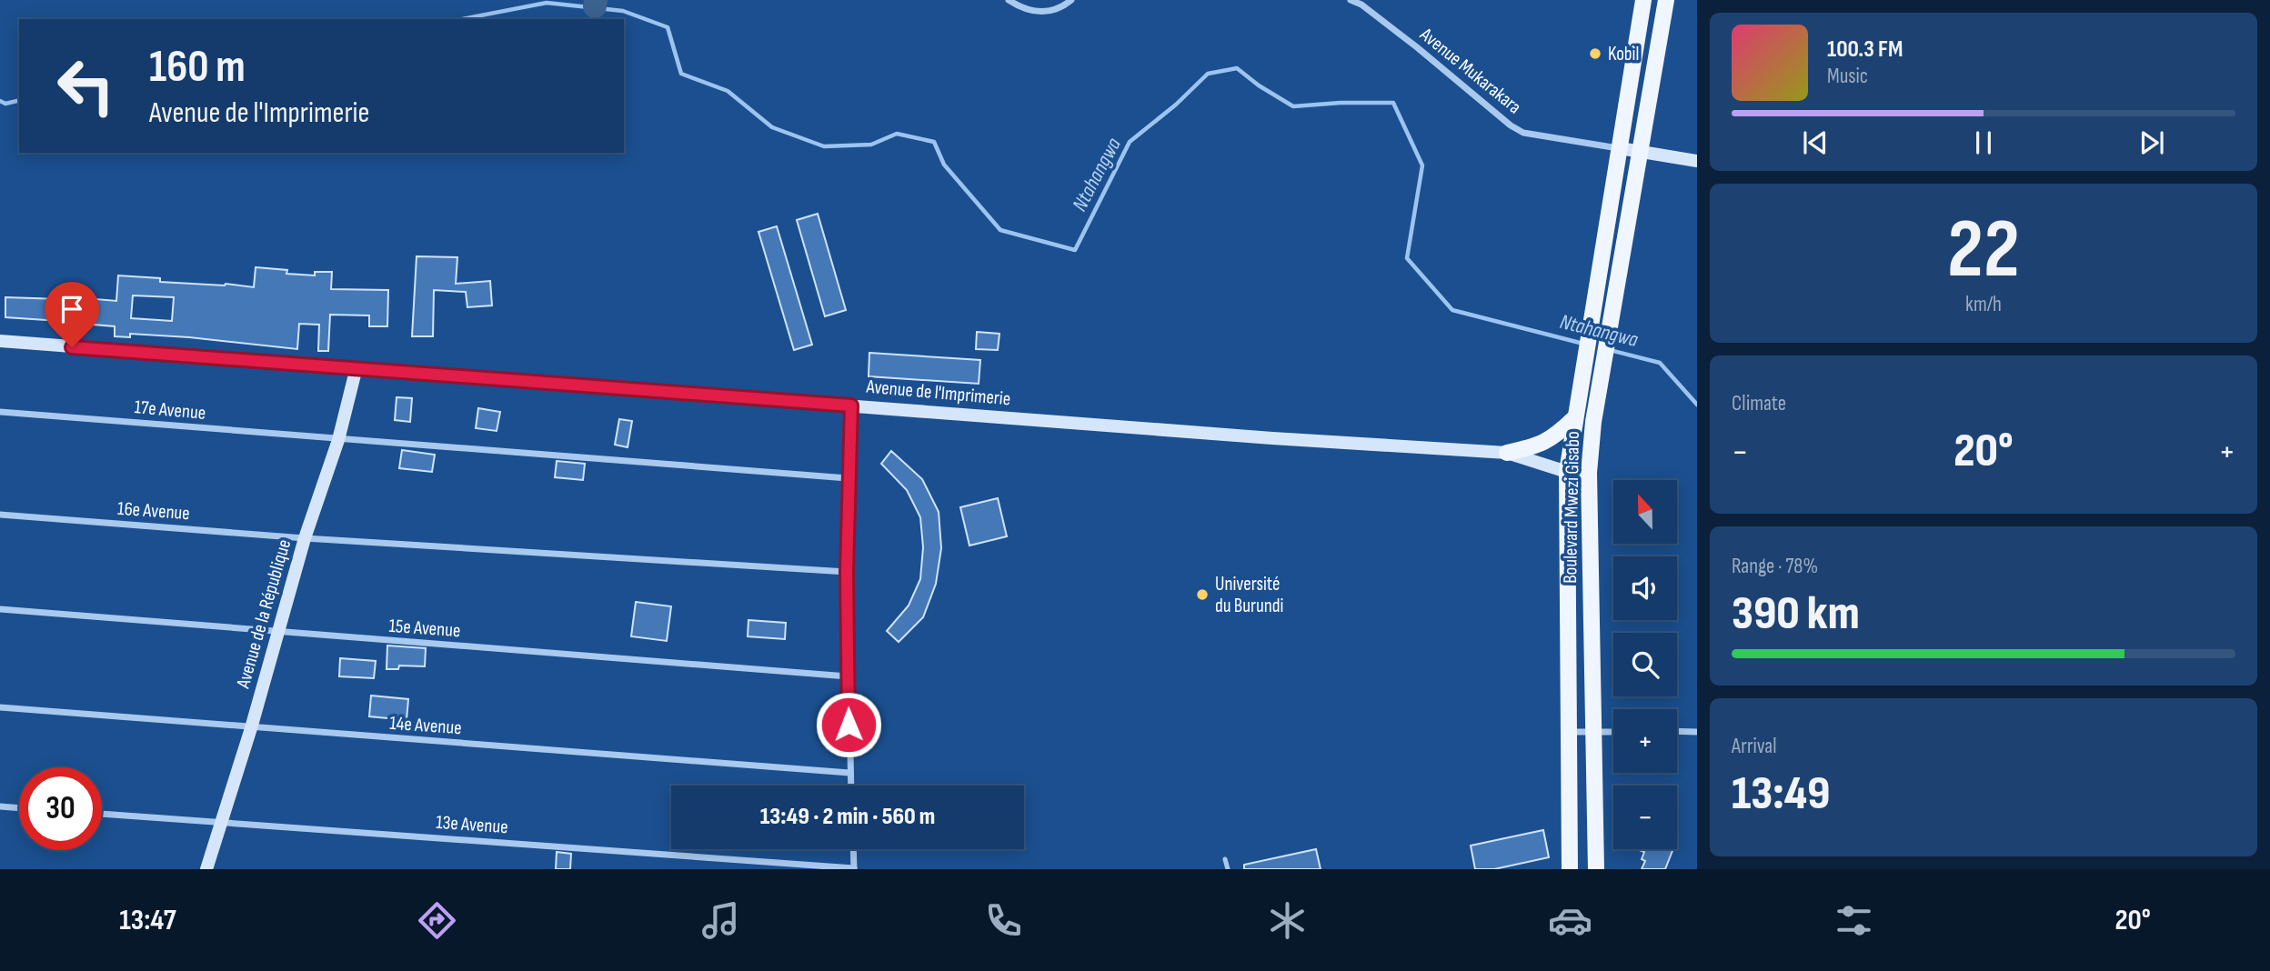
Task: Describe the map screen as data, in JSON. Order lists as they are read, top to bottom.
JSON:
{
  "streets": {
    "main road": ["Boulevard Mwezi Gisabo"],
    "street": [
      "Avenue Mukarakara",
      "Avenue de l'Imprimerie",
      "17e Avenue",
      "16e Avenue",
      "Avenue de la République",
      "15e Avenue",
      "14e Avenue",
      "13e Avenue"
    ]
  },
  "crossings": [
    ["Avenue Mukarakara", "Boulevard Mwezi Gisabo"],
    ["Avenue de l'Imprimerie", "Boulevard Mwezi Gisabo"],
    ["Avenue de l'Imprimerie", "Avenue de la République"],
    ["17e Avenue", "Avenue de la République"],
    ["16e Avenue", "Avenue de la République"],
    ["Avenue de la République", "15e Avenue"],
    ["Avenue de la République", "14e Avenue"],
    ["Avenue de la République", "13e Avenue"]
  ],
  "water": ["Ntahangwa"],
  "places": ["Kobil", "Université du Burundi"],
  "north": "top",
  "page": {
    "turn": ["160 m", "Avenue de l'Imprimerie"],
    "song": ["100.3 FM", "Music"],
    "tile": [
      ["22", "km/h"],
      "Climate",
      ["Range · 78%", "390 km"],
      ["Arrival", "13:49"]
    ],
    "heat": ["−", "20°", "+"],
    "map_buttons": ["+", "−"],
    "limit": "30",
    "trip": "13:49 · 2 min · 560 m",
    "tabs": ["13:47", "20°"]
  }
}
